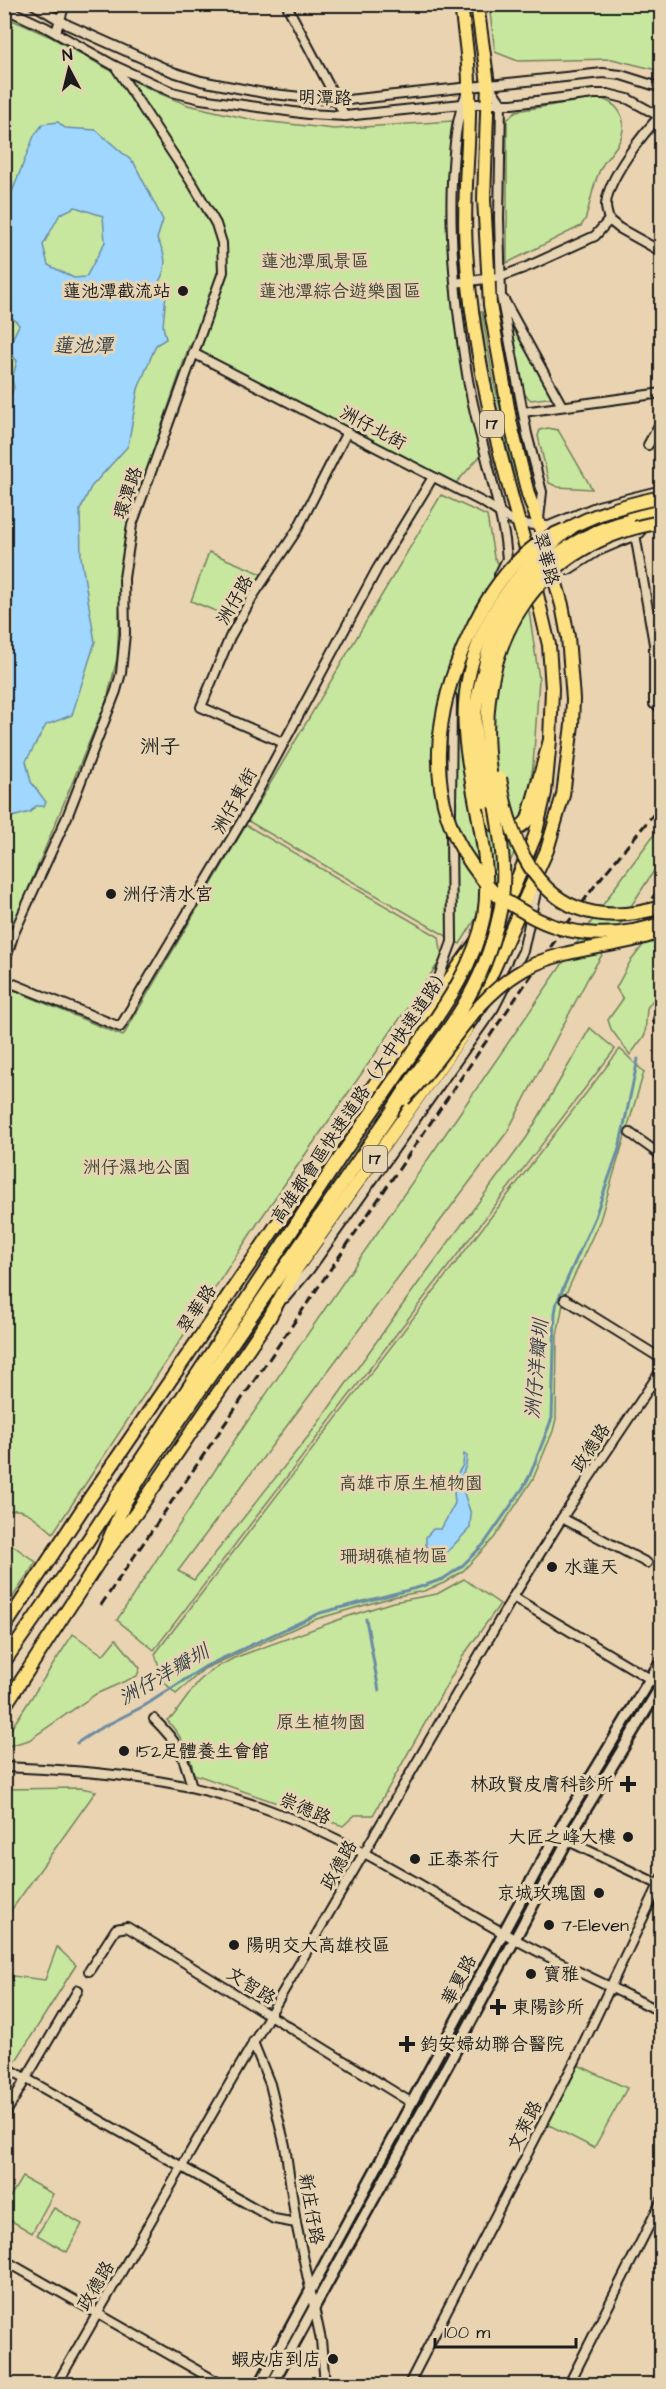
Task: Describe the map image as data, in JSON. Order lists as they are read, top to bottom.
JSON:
{
  "streets": {
    "main road": ["17", "翠華路", "高雄都會區快速道路（大中快速道路）"],
    "street": [
      "明潭路",
      "洲仔北街",
      "環潭路",
      "洲仔路",
      "洲仔東街",
      "政德路",
      "崇德路",
      "華夏路",
      "文智路",
      "文萊路",
      "新庄仔路"
    ]
  },
  "crossings": [
    ["明潭路", "環潭路"],
    ["明潭路", "翠華路"],
    ["洲仔北街", "環潭路"],
    ["洲仔北街", "翠華路"],
    ["洲仔北街", "洲仔路"],
    ["洲仔北街", "洲仔東街"],
    ["翠華路", "高雄都會區快速道路（大中快速道路）"],
    ["洲仔路", "洲仔東街"],
    ["政德路", "崇德路"],
    ["政德路", "文智路"],
    ["政德路", "新庄仔路"],
    ["崇德路", "華夏路"],
    ["崇德路", "文萊路"],
    ["華夏路", "文智路"],
    ["華夏路", "新庄仔路"]
  ],
  "districts": ["洲子"],
  "water": ["蓮池潭", "洲仔洋瓣圳"],
  "parks": [
    "蓮池潭風景區",
    "蓮池潭綜合遊樂園區",
    "洲仔濕地公園",
    "高雄市原生植物園",
    "珊瑚礁植物區",
    "原生植物園"
  ],
  "places": {
    "other": [
      "蓮池潭截流站",
      "洲仔清水宮",
      "水蓮天",
      "152足體養生會館",
      "大匠之峰大樓",
      "正泰茶行",
      "京城玫瑰園",
      "7-Eleven",
      "陽明交大高雄校區",
      "寶雅",
      "蝦皮店到店"
    ],
    "health": ["林政賢皮膚科診所", "東陽診所", "鈞安婦幼聯合醫院"]
  },
  "scale_bar": "100 m",
  "north": "top"
}
